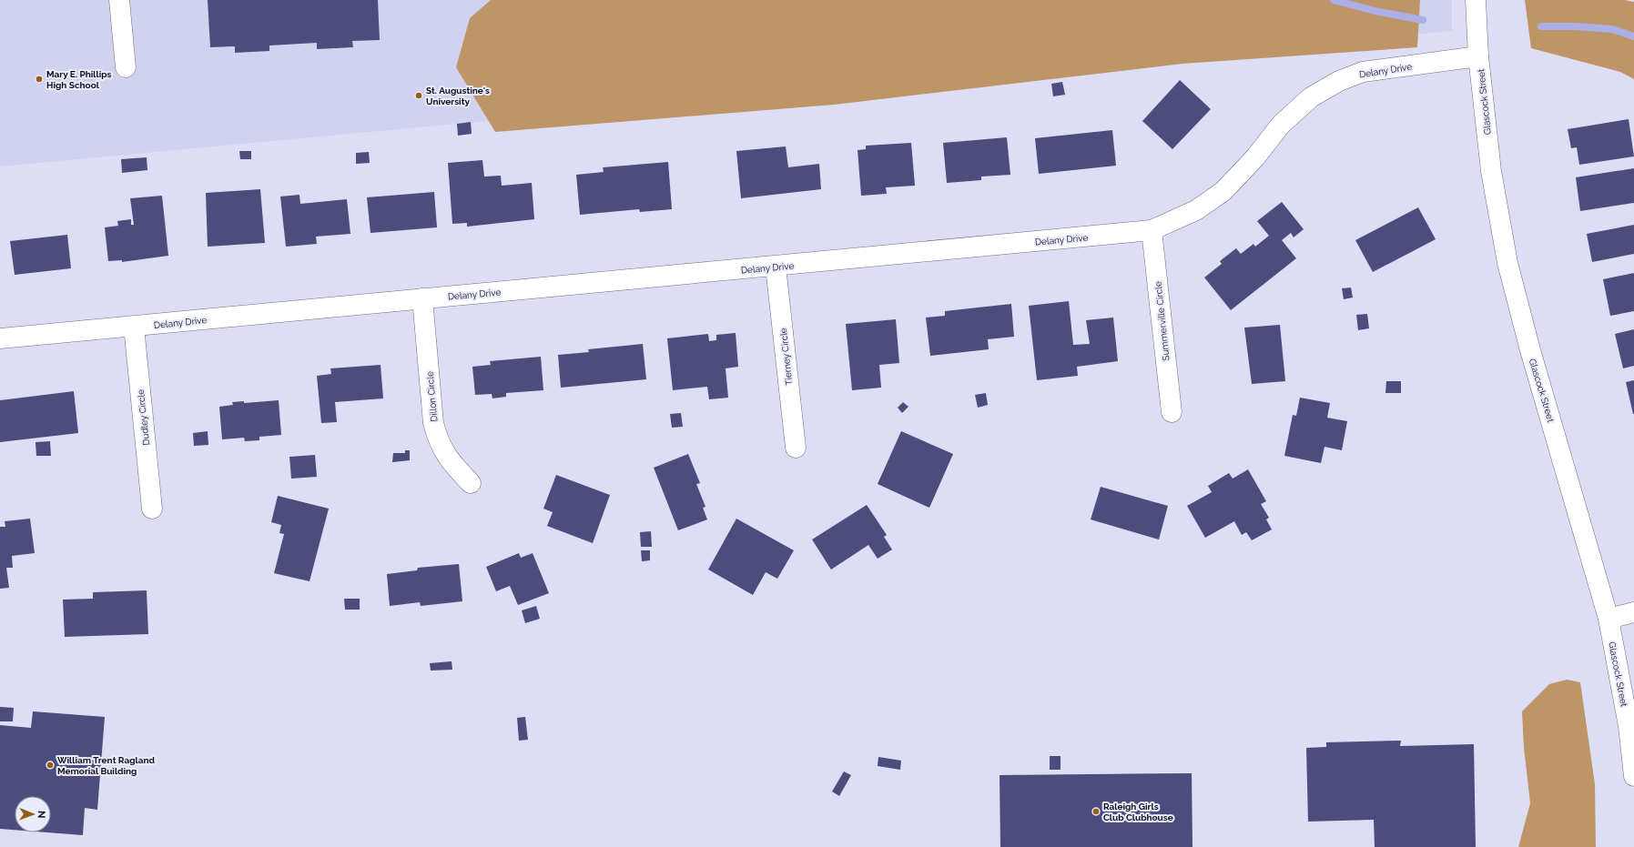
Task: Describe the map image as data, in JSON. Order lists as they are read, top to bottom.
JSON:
{
  "streets": {
    "street": [
      "Delany Drive",
      "Glascock Street",
      "Summerville Circle",
      "Tierney Circle",
      "Dillon Circle",
      "Dudley Circle"
    ]
  },
  "crossings": [
    ["Delany Drive", "Glascock Street"],
    ["Delany Drive", "Summerville Circle"],
    ["Delany Drive", "Tierney Circle"],
    ["Delany Drive", "Dillon Circle"],
    ["Delany Drive", "Dudley Circle"]
  ],
  "places": [
    "Mary E. Phillips High School",
    "St. Augustine's University",
    "William Trent Ragland Memorial Building",
    "Raleigh Girls Club Clubhouse"
  ],
  "north": "right"
}
